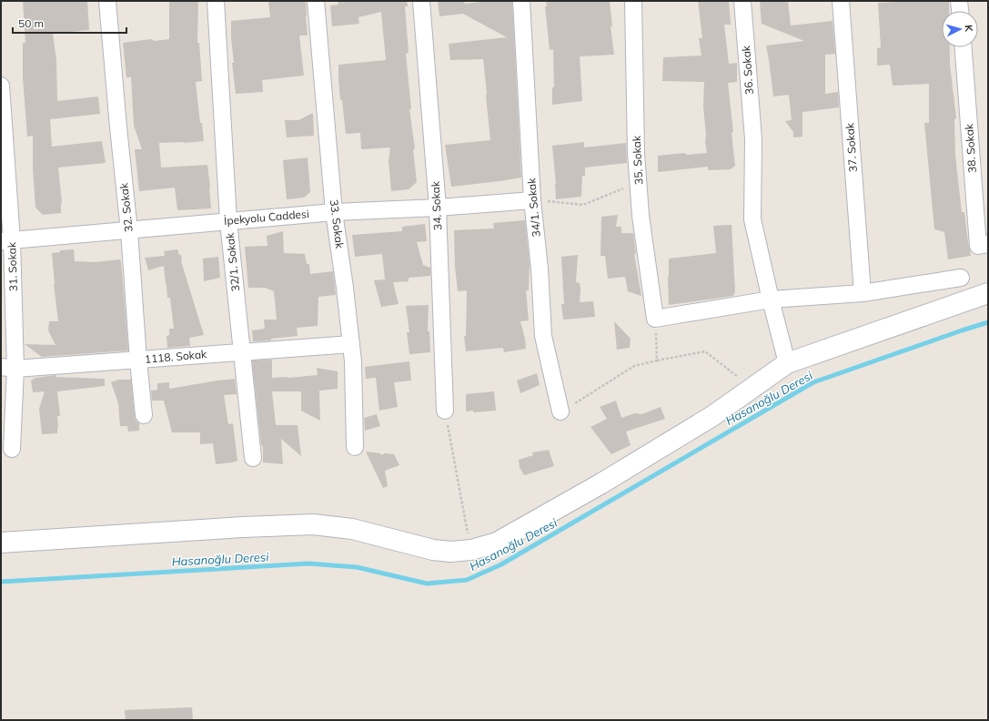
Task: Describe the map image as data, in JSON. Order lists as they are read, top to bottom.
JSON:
{
  "streets": {
    "street": [
      "36. Sokak",
      "37. Sokak",
      "38. Sokak",
      "35. Sokak",
      "34. Sokak",
      "32. Sokak",
      "34/1. Sokak",
      "İpekyolu Caddesi",
      "33. Sokak",
      "32/1. Sokak",
      "31. Sokak",
      "1118. Sokak"
    ]
  },
  "crossings": [
    ["34. Sokak", "İpekyolu Caddesi"],
    ["32. Sokak", "İpekyolu Caddesi"],
    ["32. Sokak", "1118. Sokak"],
    ["34/1. Sokak", "İpekyolu Caddesi"],
    ["İpekyolu Caddesi", "33. Sokak"],
    ["İpekyolu Caddesi", "32/1. Sokak"],
    ["İpekyolu Caddesi", "31. Sokak"],
    ["33. Sokak", "1118. Sokak"],
    ["32/1. Sokak", "1118. Sokak"],
    ["31. Sokak", "1118. Sokak"]
  ],
  "water": ["Hasanoğlu Deresi"],
  "scale_bar": "50 m",
  "north": "right"
}
